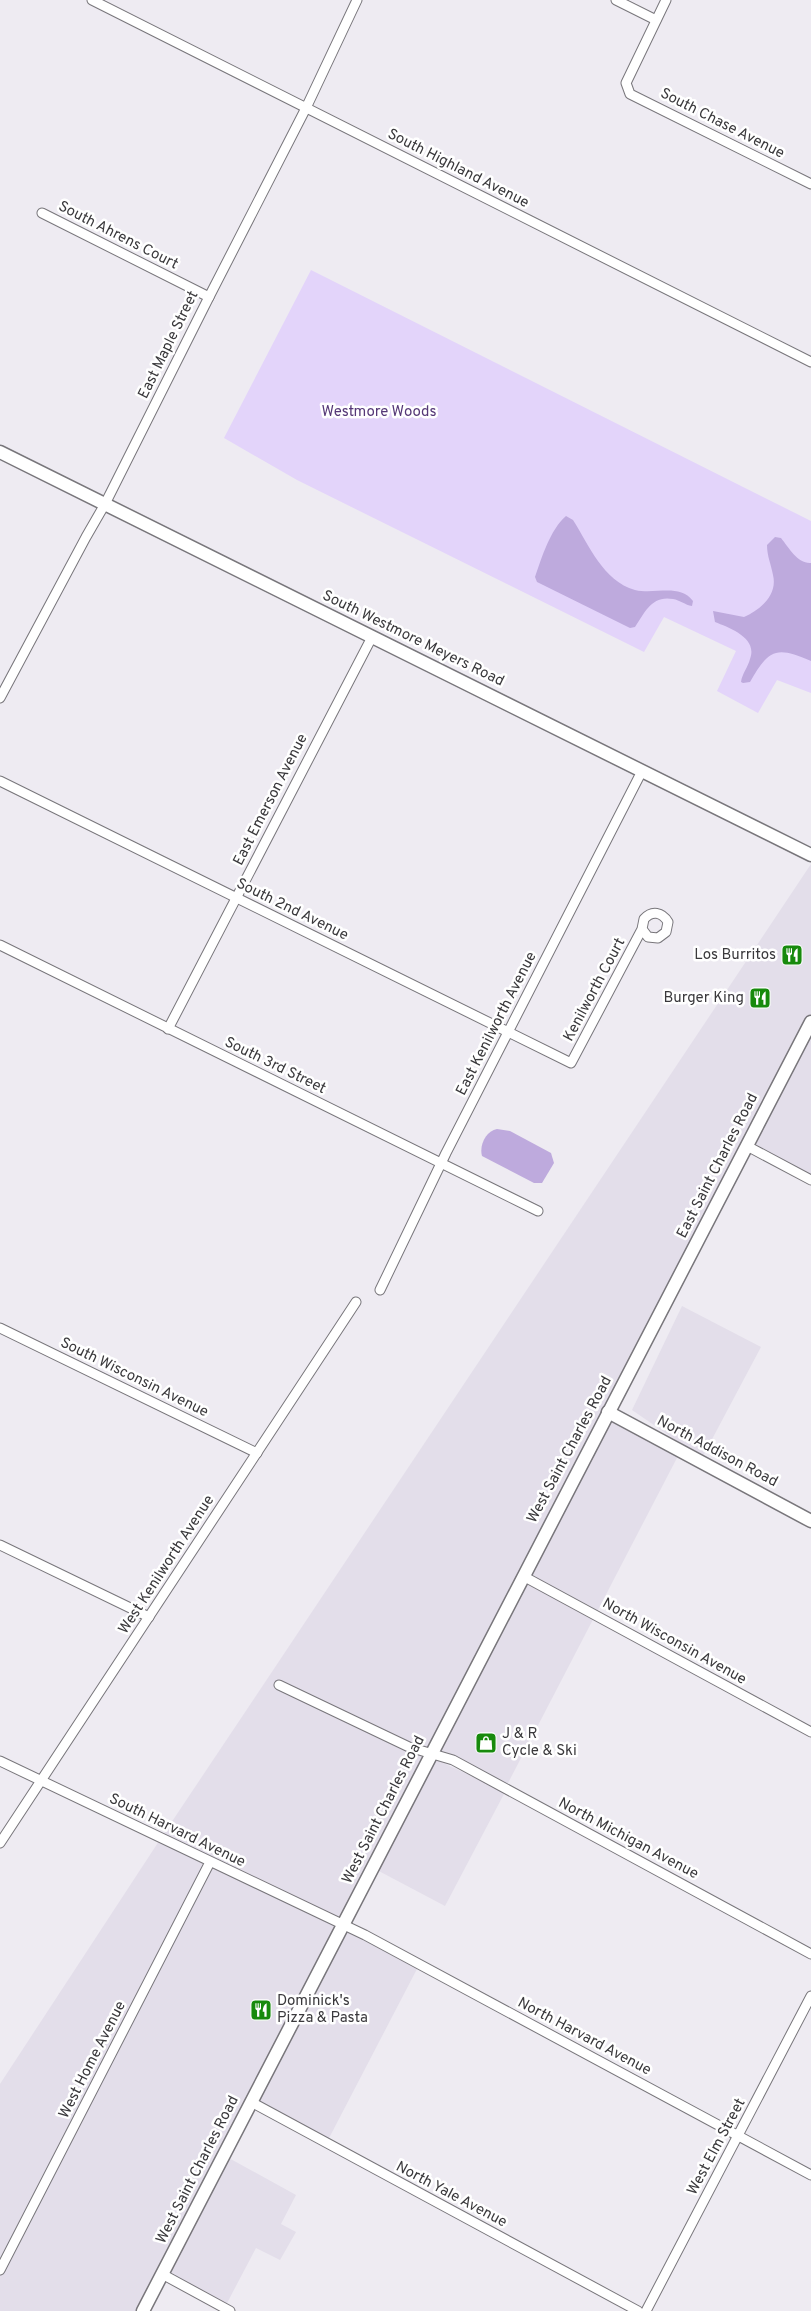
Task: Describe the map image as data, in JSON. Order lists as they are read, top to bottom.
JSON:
{
  "streets": {
    "main road": [
      "South Westmore Meyers Road",
      "East Saint Charles Road",
      "West Saint Charles Road",
      "North Addison Road"
    ],
    "street": [
      "South Chase Avenue",
      "South Highland Avenue",
      "South Ahrens Court",
      "East Maple Street",
      "East Emerson Avenue",
      "South 2nd Avenue",
      "Kenilworth Court",
      "East Kenilworth Avenue",
      "South 3rd Street",
      "South Wisconsin Avenue",
      "West Kenilworth Avenue",
      "North Wisconsin Avenue",
      "South Harvard Avenue",
      "North Michigan Avenue",
      "North Harvard Avenue",
      "West Home Avenue",
      "West Elm Street",
      "North Yale Avenue"
    ]
  },
  "crossings": [
    ["South Highland Avenue", "East Maple Street"],
    ["South Ahrens Court", "East Maple Street"],
    ["East Maple Street", "South Westmore Meyers Road"],
    ["South Westmore Meyers Road", "East Emerson Avenue"],
    ["South Westmore Meyers Road", "East Kenilworth Avenue"],
    ["East Emerson Avenue", "South 2nd Avenue"],
    ["East Emerson Avenue", "South 3rd Street"],
    ["South 2nd Avenue", "Kenilworth Court"],
    ["South 2nd Avenue", "East Kenilworth Avenue"],
    ["East Kenilworth Avenue", "South 3rd Street"],
    ["East Saint Charles Road", "West Saint Charles Road"],
    ["South Wisconsin Avenue", "West Kenilworth Avenue"],
    ["West Saint Charles Road", "North Addison Road"],
    ["West Saint Charles Road", "North Wisconsin Avenue"],
    ["West Saint Charles Road", "South Harvard Avenue"],
    ["West Saint Charles Road", "North Michigan Avenue"],
    ["West Saint Charles Road", "North Harvard Avenue"],
    ["West Saint Charles Road", "North Yale Avenue"],
    ["West Kenilworth Avenue", "South Harvard Avenue"],
    ["South Harvard Avenue", "North Harvard Avenue"],
    ["South Harvard Avenue", "West Home Avenue"],
    ["North Harvard Avenue", "West Elm Street"]
  ],
  "parks": ["Westmore Woods"],
  "places": {
    "restaurant": ["Los Burritos", "Burger King", "Dominick's Pizza & Pasta"],
    "shop": ["J & R Cycle & Ski"]
  }
}
